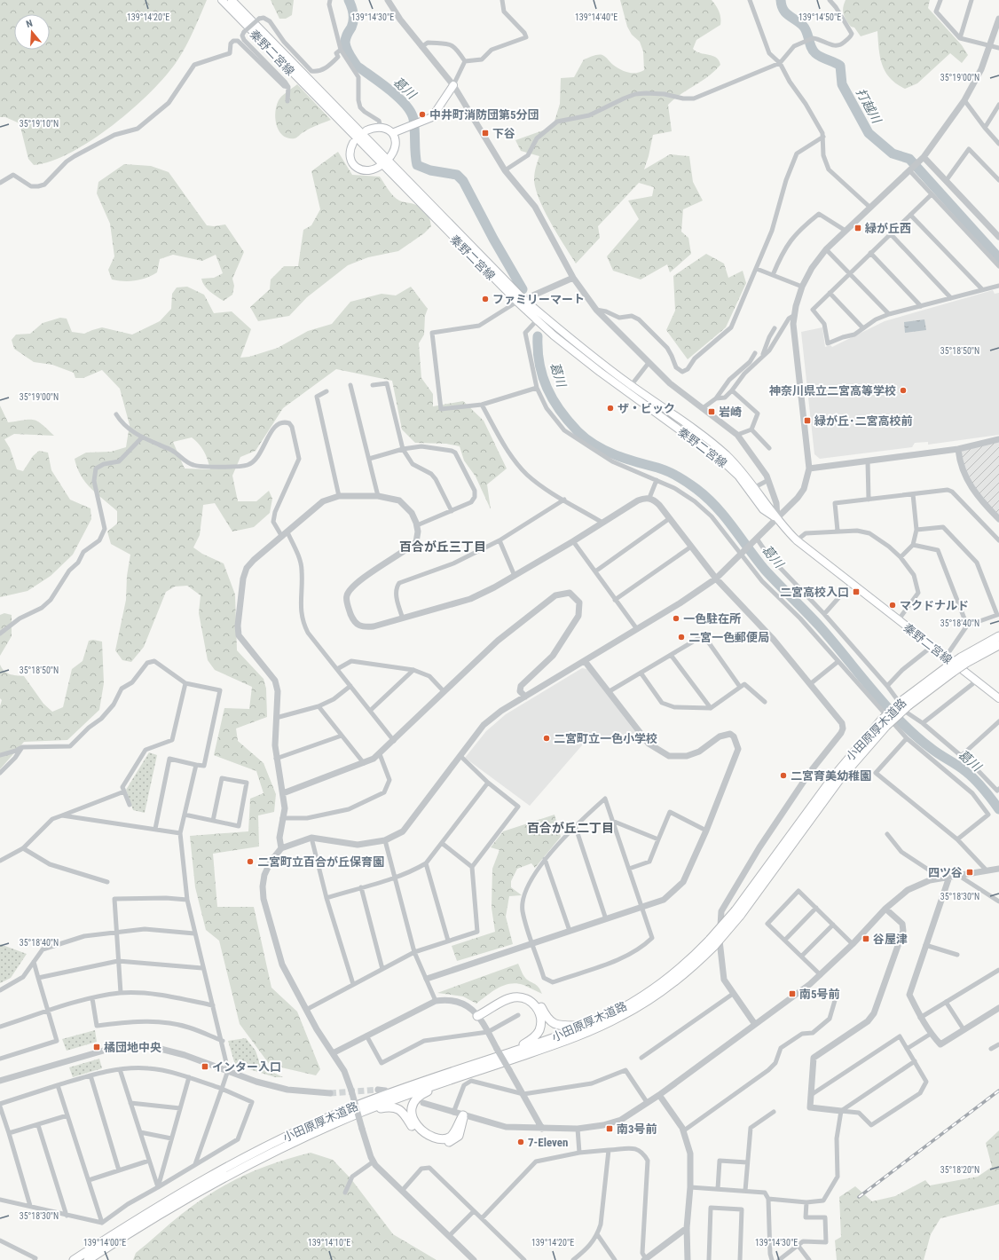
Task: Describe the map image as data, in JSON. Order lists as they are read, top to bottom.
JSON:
{
  "streets": {
    "highway": ["小田原厚木道路"],
    "main road": ["秦野二宮線"]
  },
  "districts": ["百合が丘三丁目", "百合が丘二丁目"],
  "water": ["葛川", "打越川"],
  "places": {
    "other": [
      "中井町消防団第5分団",
      "ファミリーマート",
      "神奈川県立二宮高等学校",
      "ザ・ビック",
      "マクドナルド",
      "一色駐在所",
      "二宮一色郵便局",
      "二宮町立一色小学校",
      "二宮育美幼稚園",
      "二宮町立百合が丘保育園",
      "7-Eleven"
    ],
    "transit": [
      "下谷",
      "緑が丘西",
      "岩崎",
      "緑が丘･二宮高校前",
      "二宮高校入口",
      "四ツ谷",
      "谷屋津",
      "南5号前",
      "橘団地中央",
      "インター入口",
      "南3号前"
    ]
  },
  "north": "top",
  "coordinates": [
    "139°14'20\"E",
    "139°14'30\"E",
    "139°14'40\"E",
    "139°14'50\"E",
    "35°19'00\"N",
    "35°19'10\"N",
    "35°18'50\"N",
    "35°18'40\"N",
    "35°18'30\"N",
    "35°18'20\"N",
    "139°14'00\"E",
    "139°14'10\"E"
  ]
}
